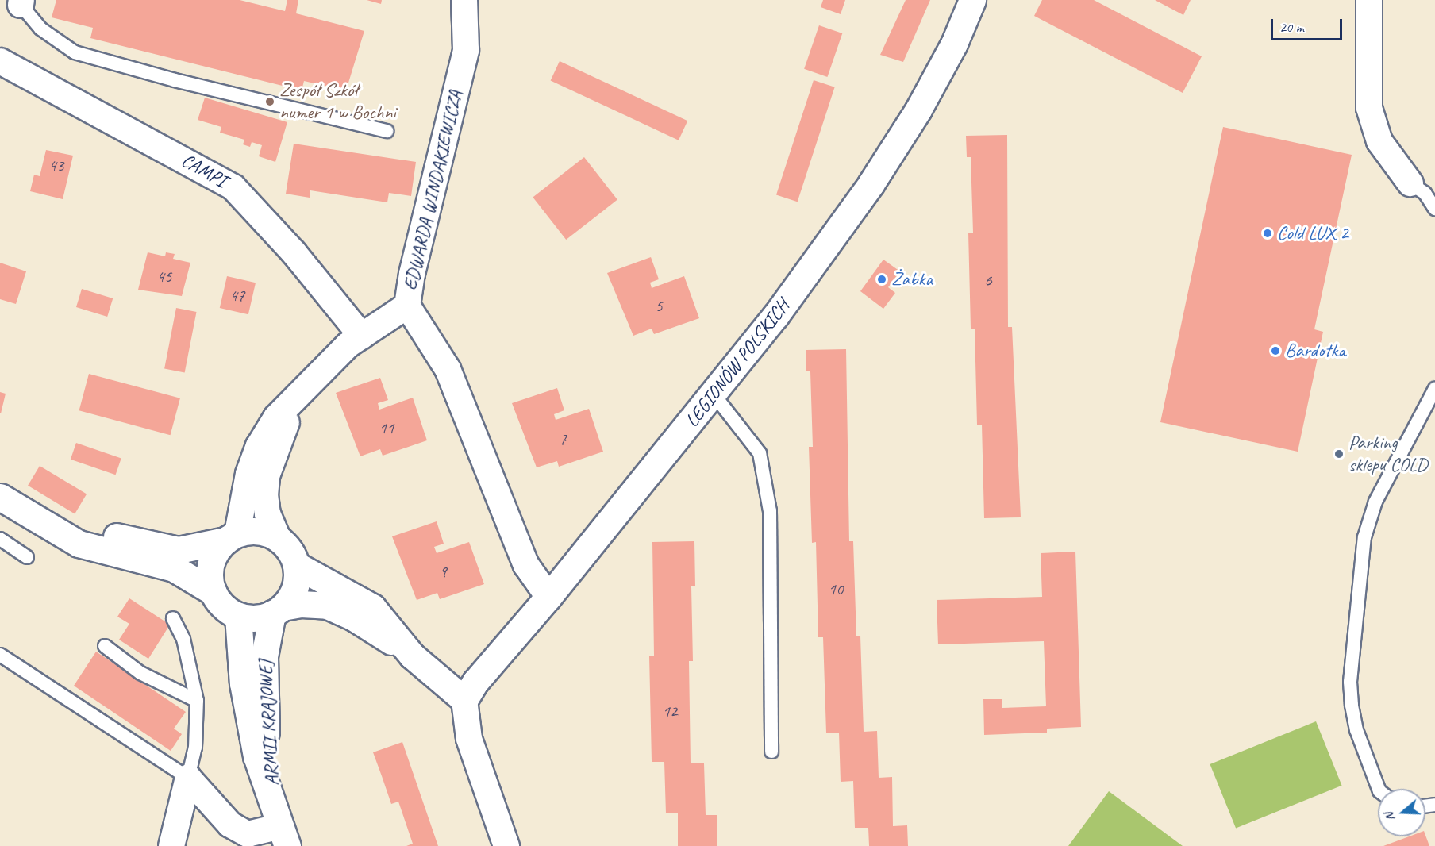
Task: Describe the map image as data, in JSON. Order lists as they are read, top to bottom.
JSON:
{
  "streets": {
    "street": [
      "CAMPI",
      "EDWARDA WINDAKIEWICZA",
      "LEGIONÓW POLSKICH",
      "ARMII KRAJOWEJ"
    ]
  },
  "crossings": [
    ["CAMPI", "EDWARDA WINDAKIEWICZA"],
    ["EDWARDA WINDAKIEWICZA", "ARMII KRAJOWEJ"]
  ],
  "places": [
    "Zespół Szkół numer 1 w Bochni",
    "Cold LUX 2",
    "Żabka",
    "Bardotka",
    "Parking sklepu COLD"
  ],
  "house_numbers": [
    "43",
    "45",
    "6",
    "47",
    "5",
    "11",
    "7",
    "9",
    "10",
    "12"
  ],
  "scale_bar": "20 m",
  "north": "left"
}
